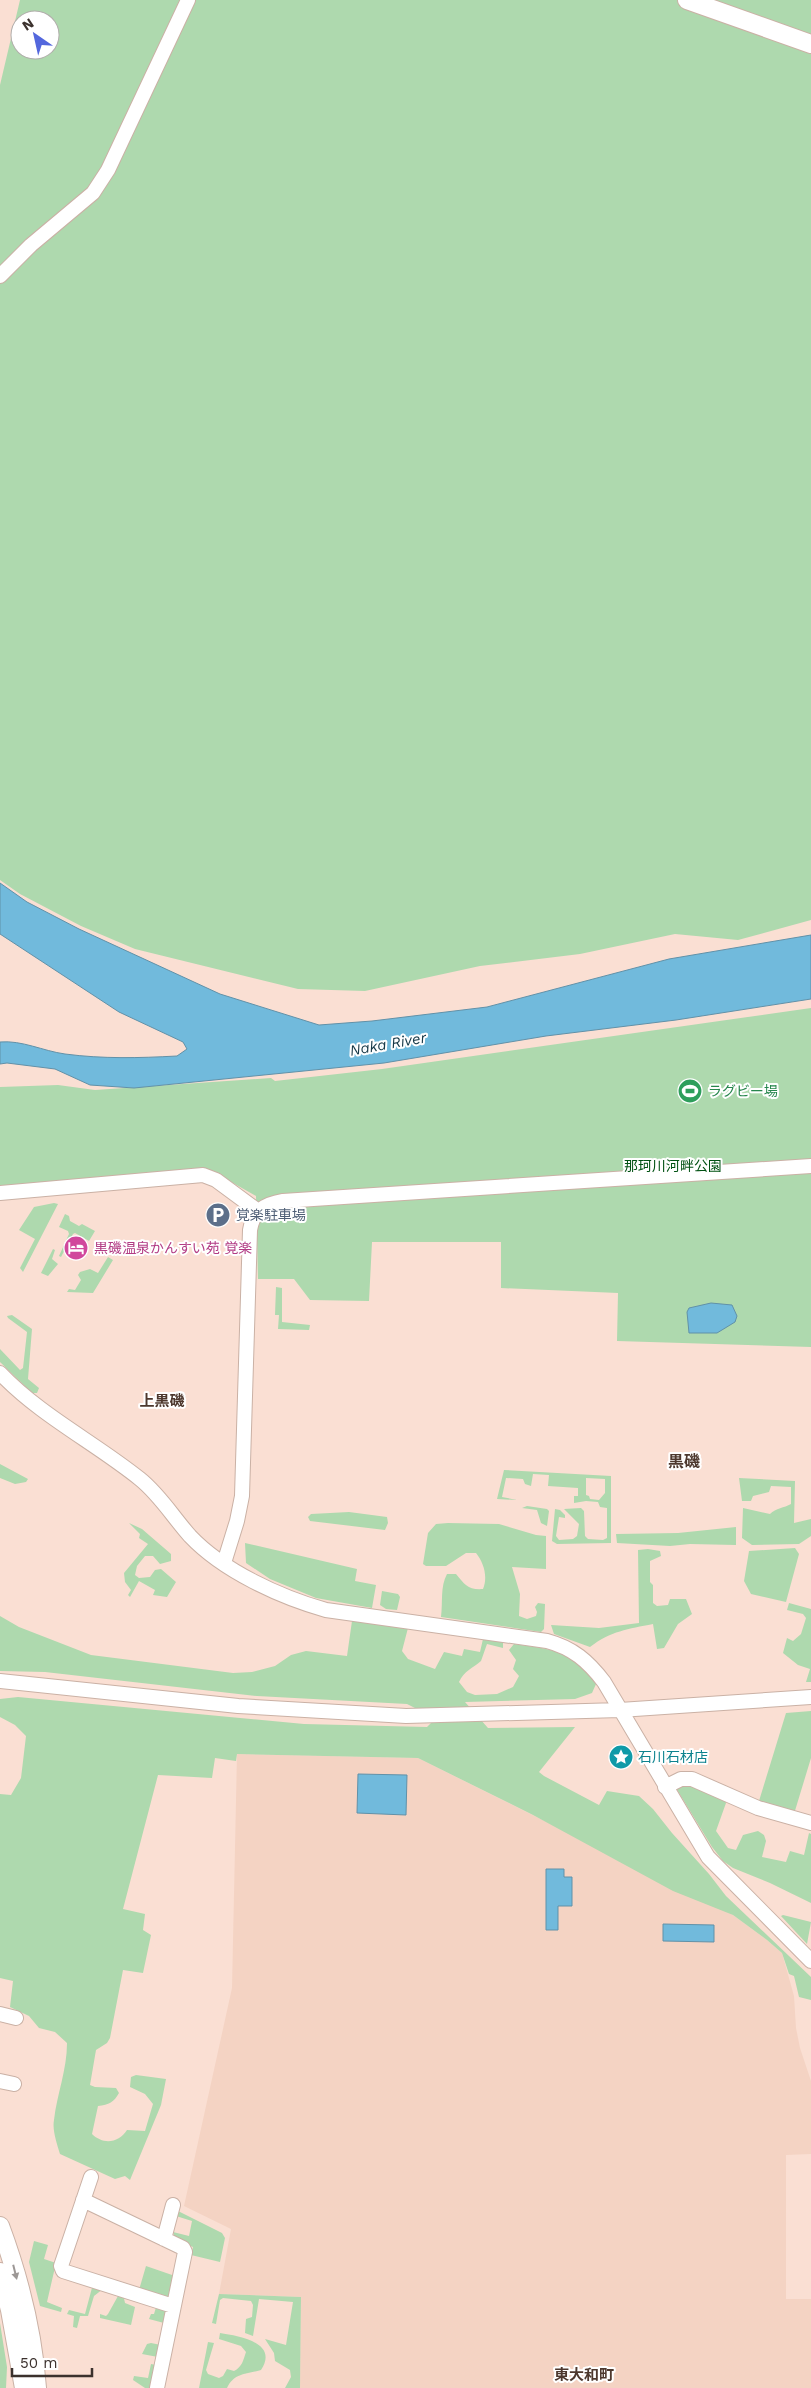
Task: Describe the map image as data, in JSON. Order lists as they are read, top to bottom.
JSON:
{
  "districts": ["上黒磯", "黒磯", "東大和町"],
  "water": ["Naka River"],
  "parks": ["那珂川河畔公園"],
  "places": {
    "sports": ["ラグビー場"],
    "parking": ["覚楽駐車場"],
    "hotel": ["黒磯温泉かんすい苑 覚楽"],
    "place": ["石川石材店"]
  },
  "scale_bar": "50 m",
  "north": "top left"
}
